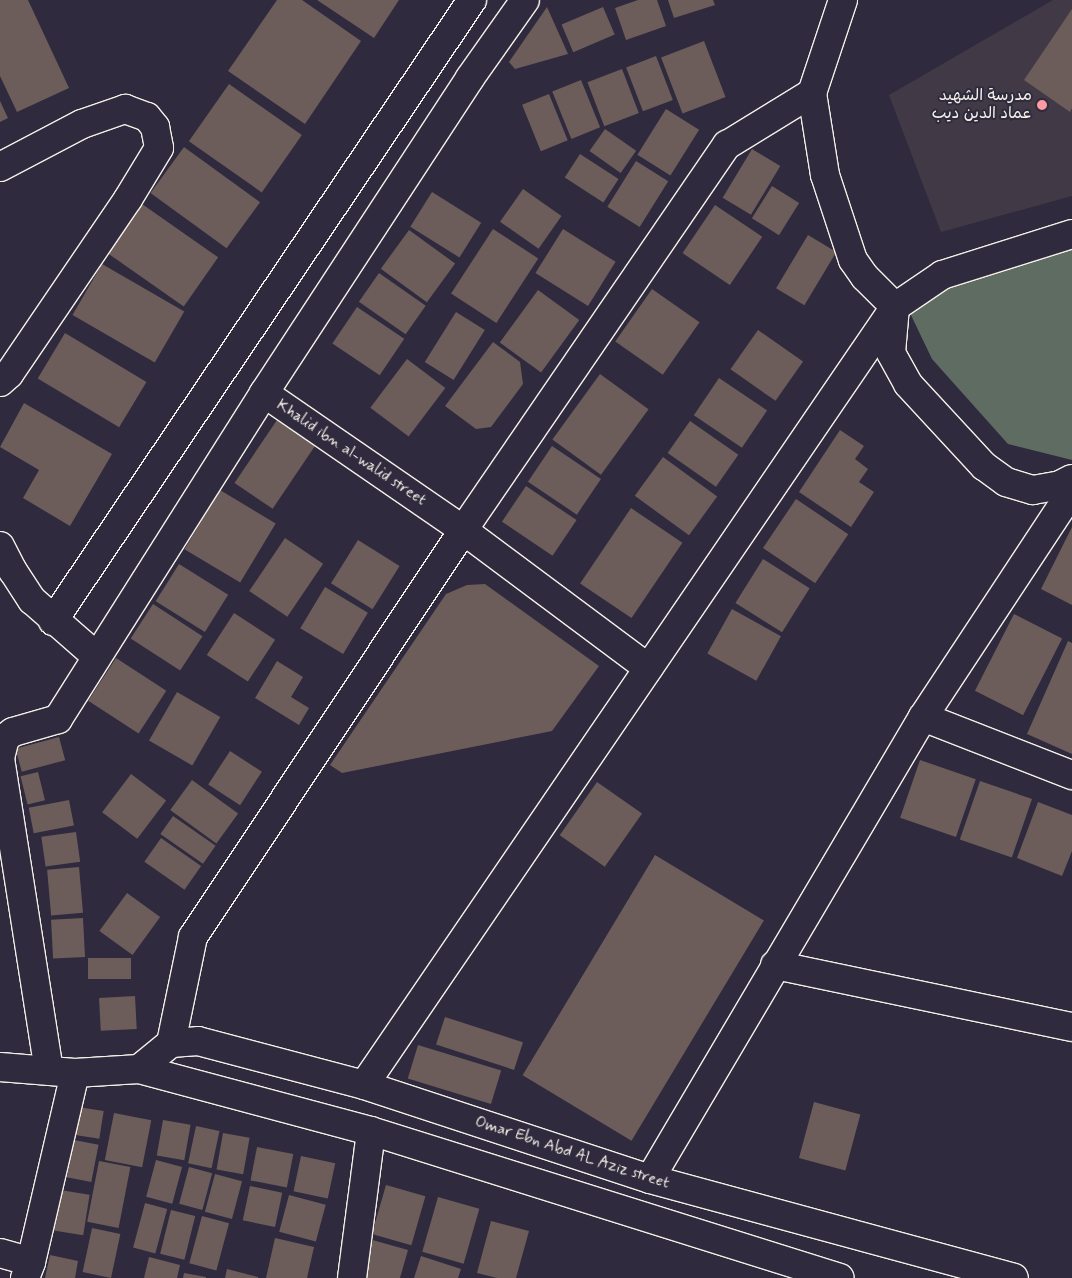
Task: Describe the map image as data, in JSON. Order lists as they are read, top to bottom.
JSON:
{
  "streets": {
    "street": ["Khalid ibn al-walid street", "Omar Ebn Abd AL Aziz street"]
  },
  "places": ["مدرسة الشهيد عماد الدين ديب"]
}
